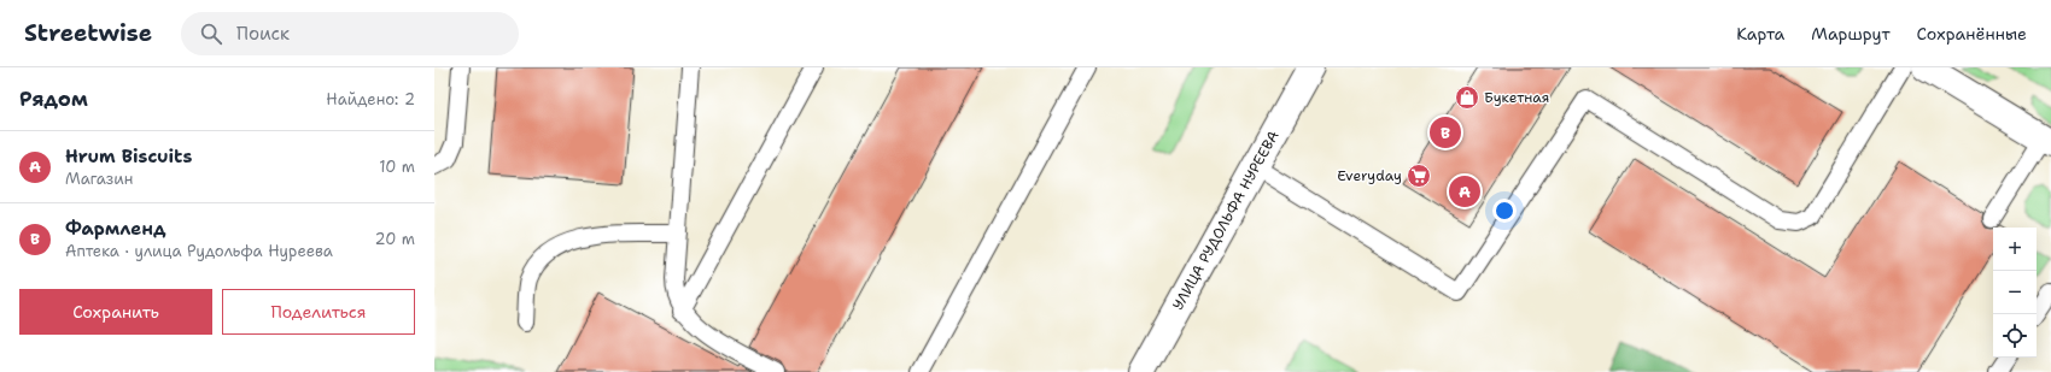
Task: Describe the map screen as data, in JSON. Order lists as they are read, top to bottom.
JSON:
{
  "streets": {
    "street": ["УЛИЦА РУДОЛЬФА НУРЕЕВА"]
  },
  "places": {
    "shop": ["Букетная"],
    "supermarket": ["Everyday"]
  },
  "page": {
    "header": "Streetwise",
    "search": "Поиск",
    "nav": ["Карта", "Маршрут", "Сохранённые"],
    "heading": ["Рядом", "Найдено: 2"],
    "pins": ["B", "A"],
    "list": [
      {
        "mark": "A",
        "name": "Hrum Biscuits",
        "note": "Магазин",
        "value": "10 m"
      },
      {
        "mark": "B",
        "name": "Фармленд",
        "note": "Аптека · улица Рудольфа Нуреева",
        "value": "20 m"
      }
    ],
    "map_buttons": ["+", "−"],
    "buttons": ["Сохранить", "Поделиться"]
  }
}
